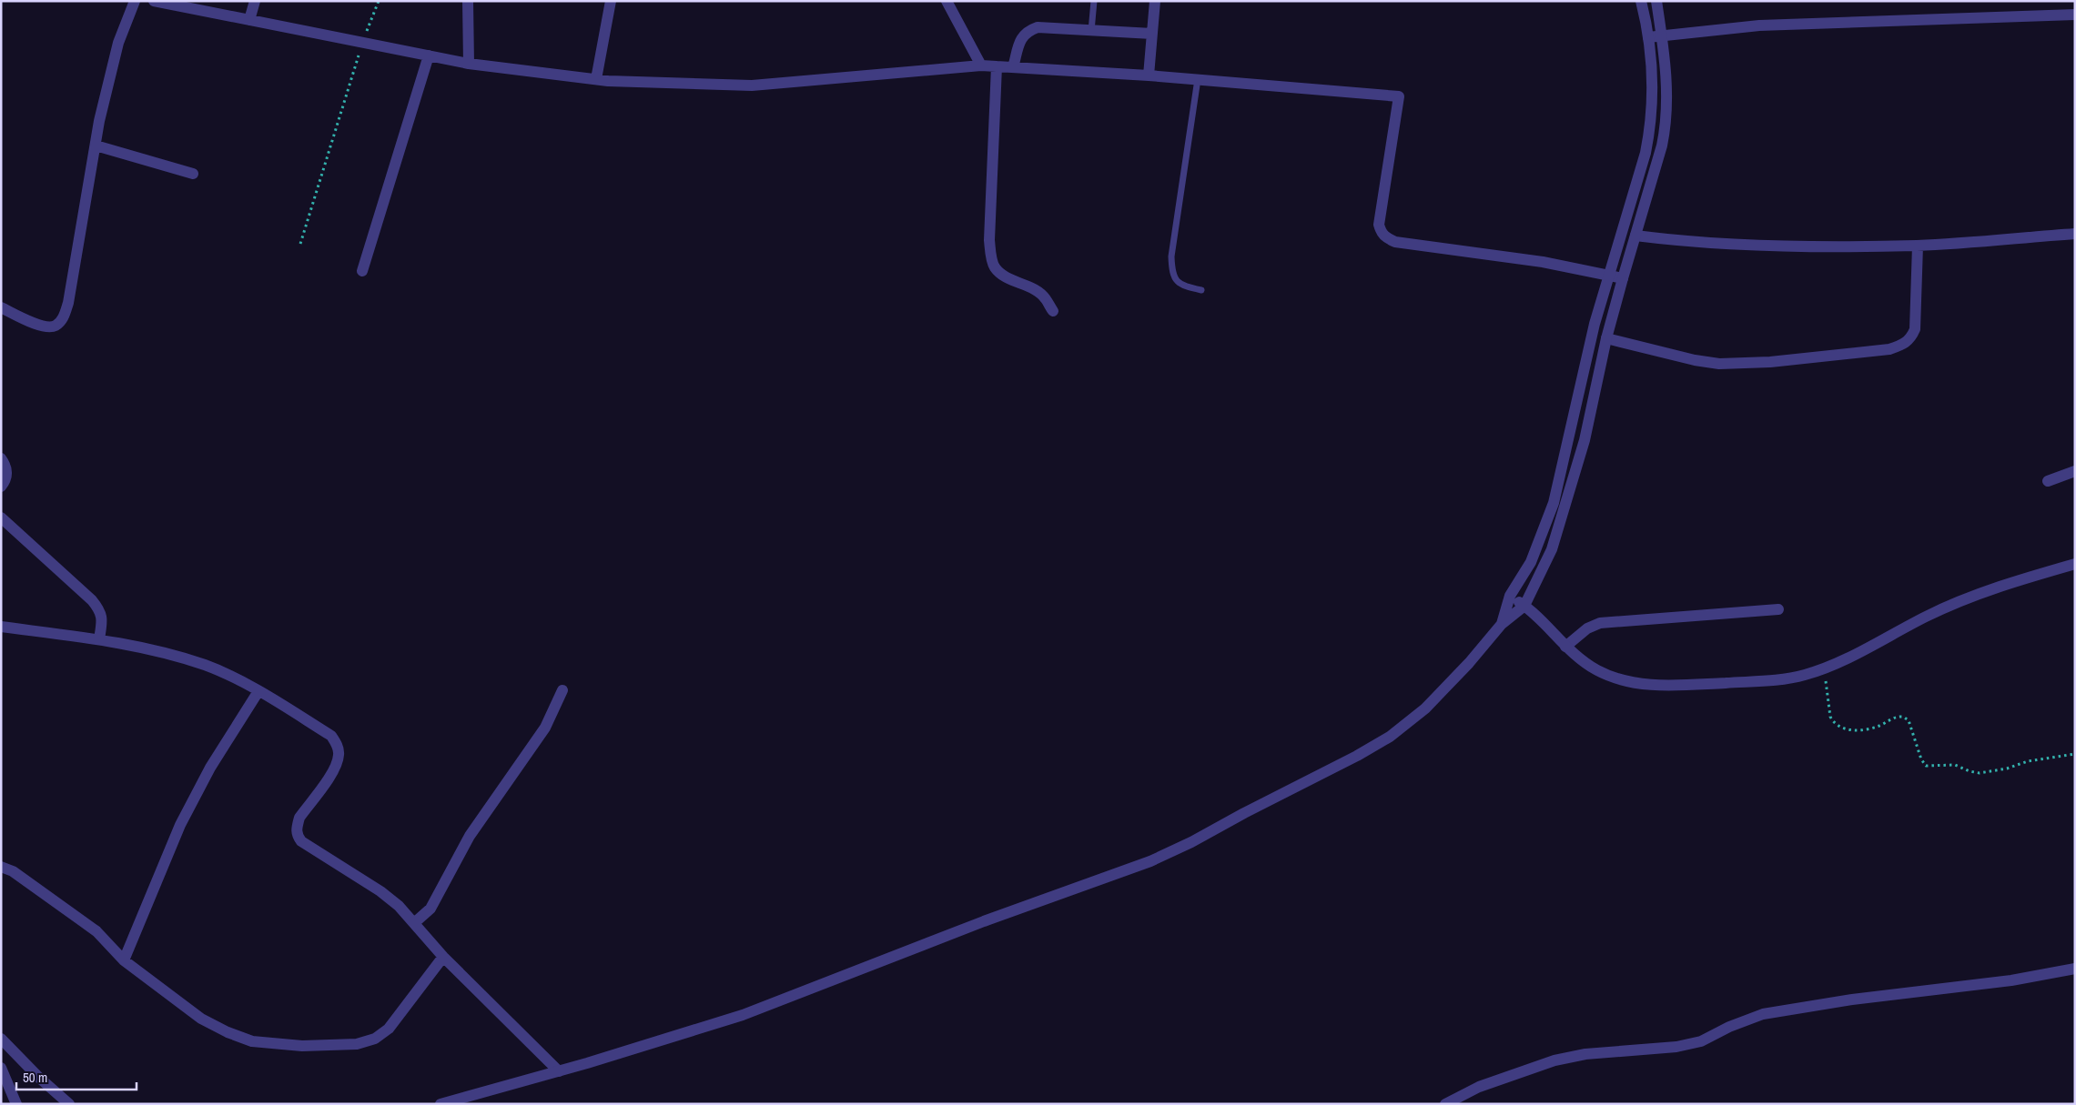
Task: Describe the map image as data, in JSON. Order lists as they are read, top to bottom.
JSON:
{
  "scale_bar": "50 m"
}
